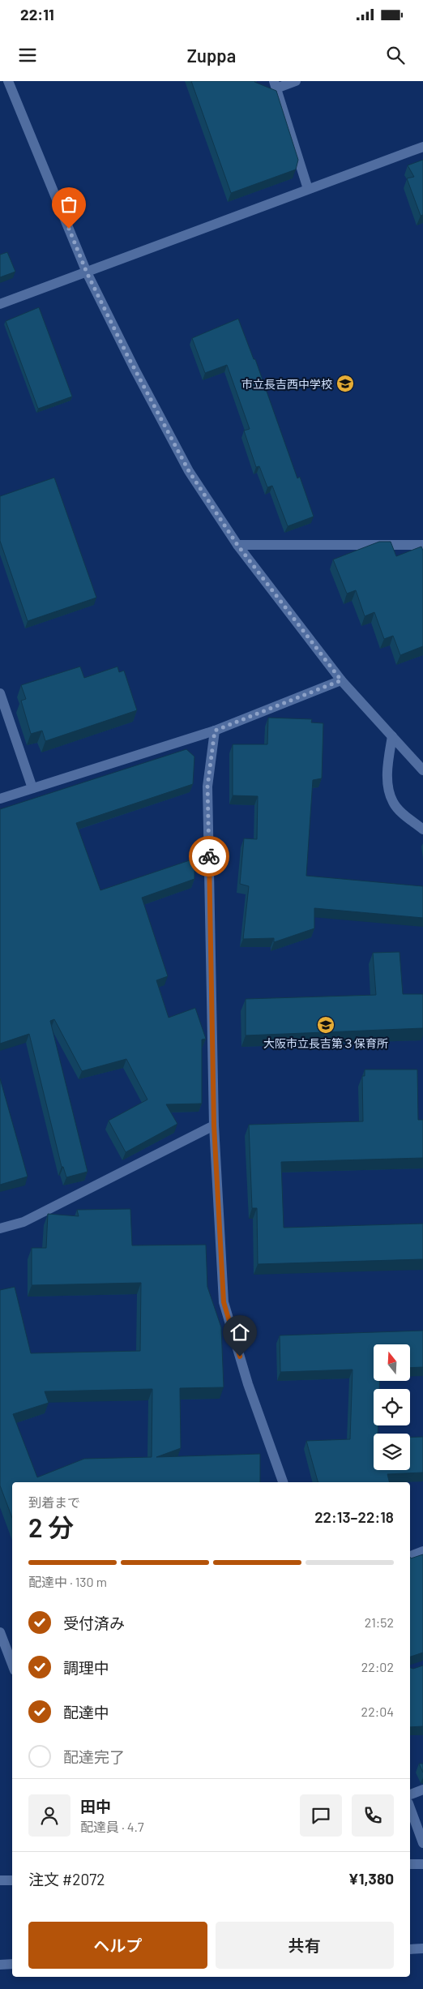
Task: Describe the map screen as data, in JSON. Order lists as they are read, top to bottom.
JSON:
{
  "places": {
    "school or university": ["市立長吉西中学校", "大阪市立長吉第３保育所"]
  },
  "north": "top",
  "page": {
    "status": "22:11",
    "header": "Zuppa",
    "heading": ["2 分", "到着まで", "22:13–22:18"],
    "panel": [
      "田中",
      "配達員 · 4.7",
      "注文 #2072",
      "¥1,380"
    ],
    "bar": "配達中 · 130 m",
    "list": [
      ["受付済み", "21:52"],
      ["調理中", "22:02"],
      ["配達中", "22:04"],
      "配達完了"
    ],
    "buttons": ["ヘルプ", "共有"]
  }
}
